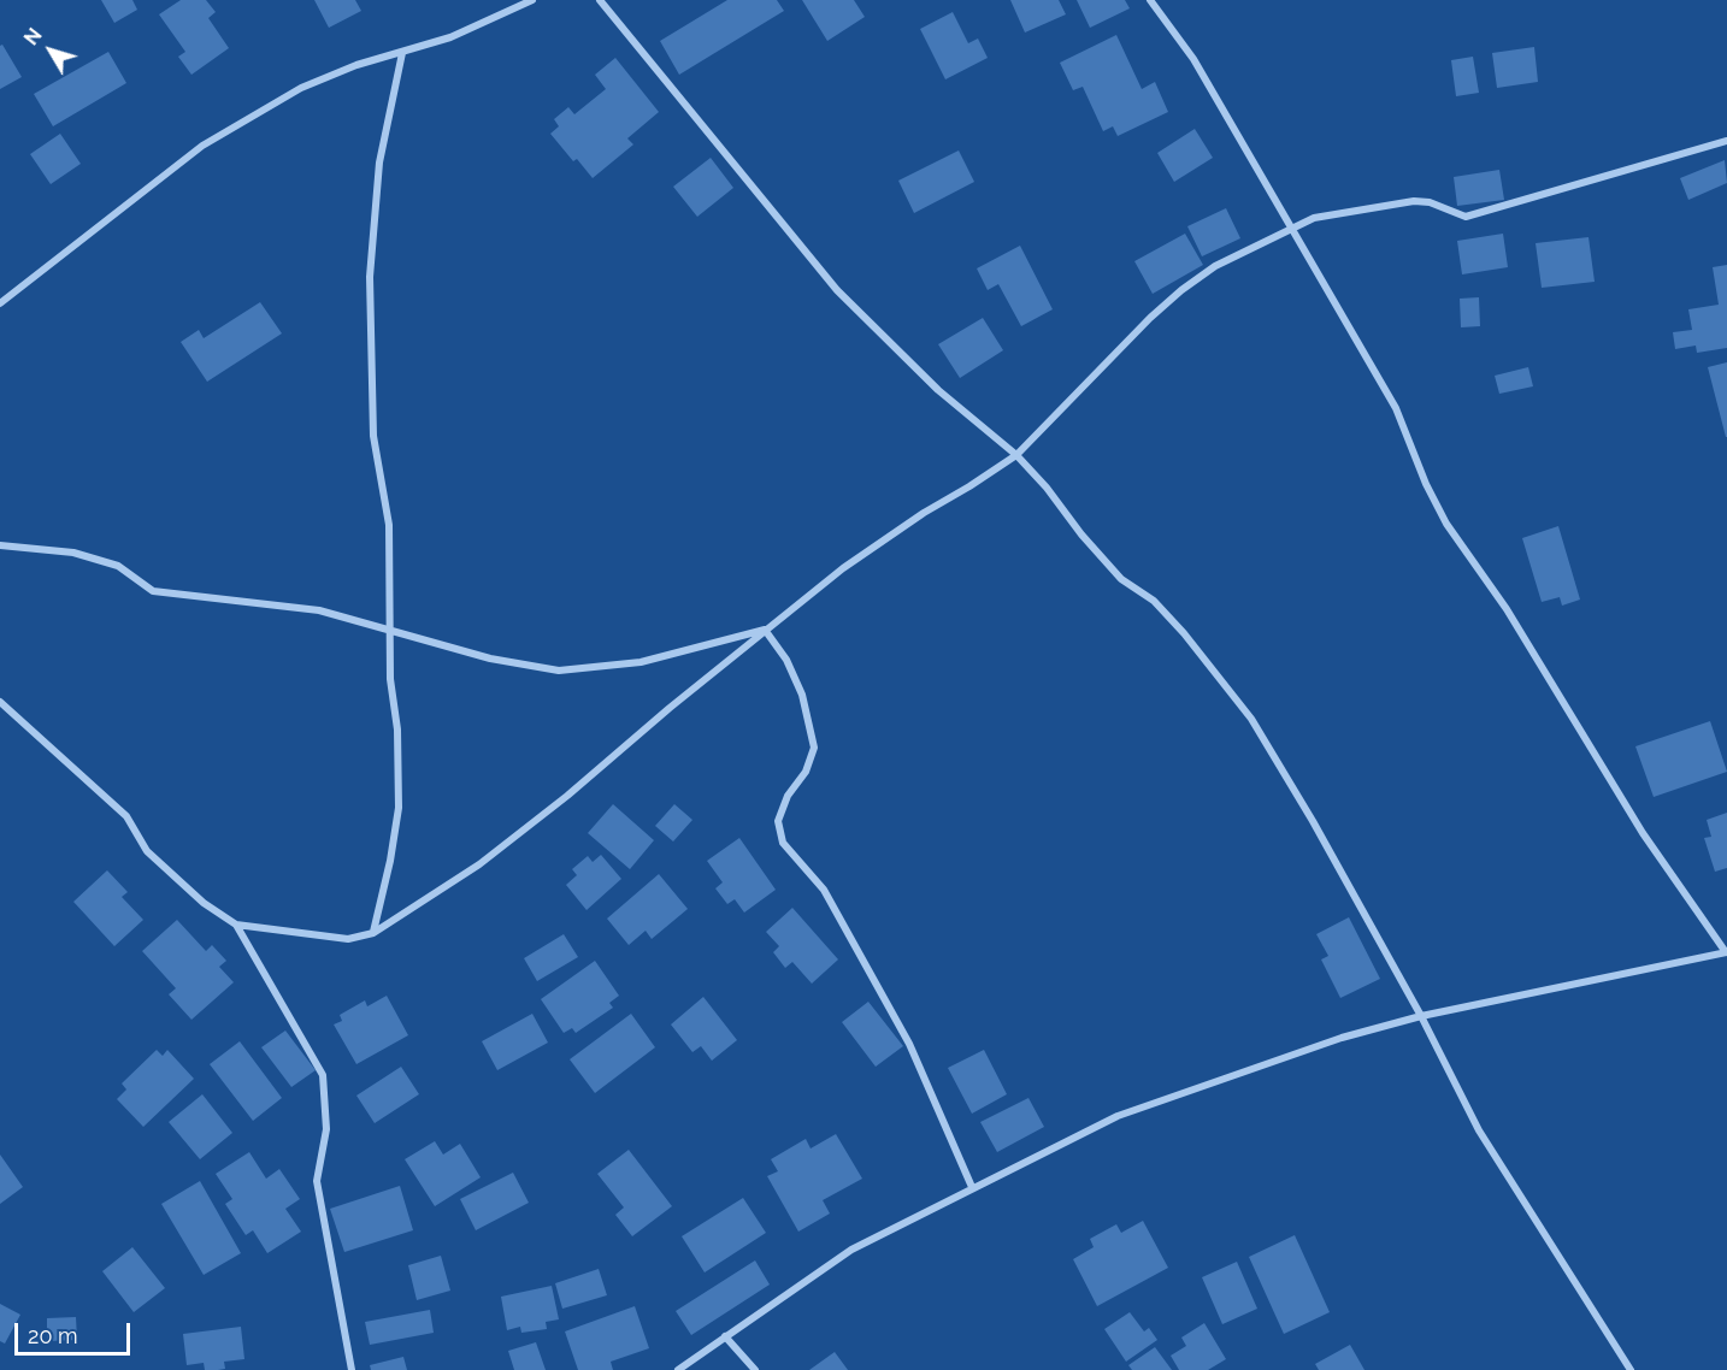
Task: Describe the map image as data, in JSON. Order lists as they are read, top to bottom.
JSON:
{
  "scale_bar": "20 m",
  "north": "top left"
}
